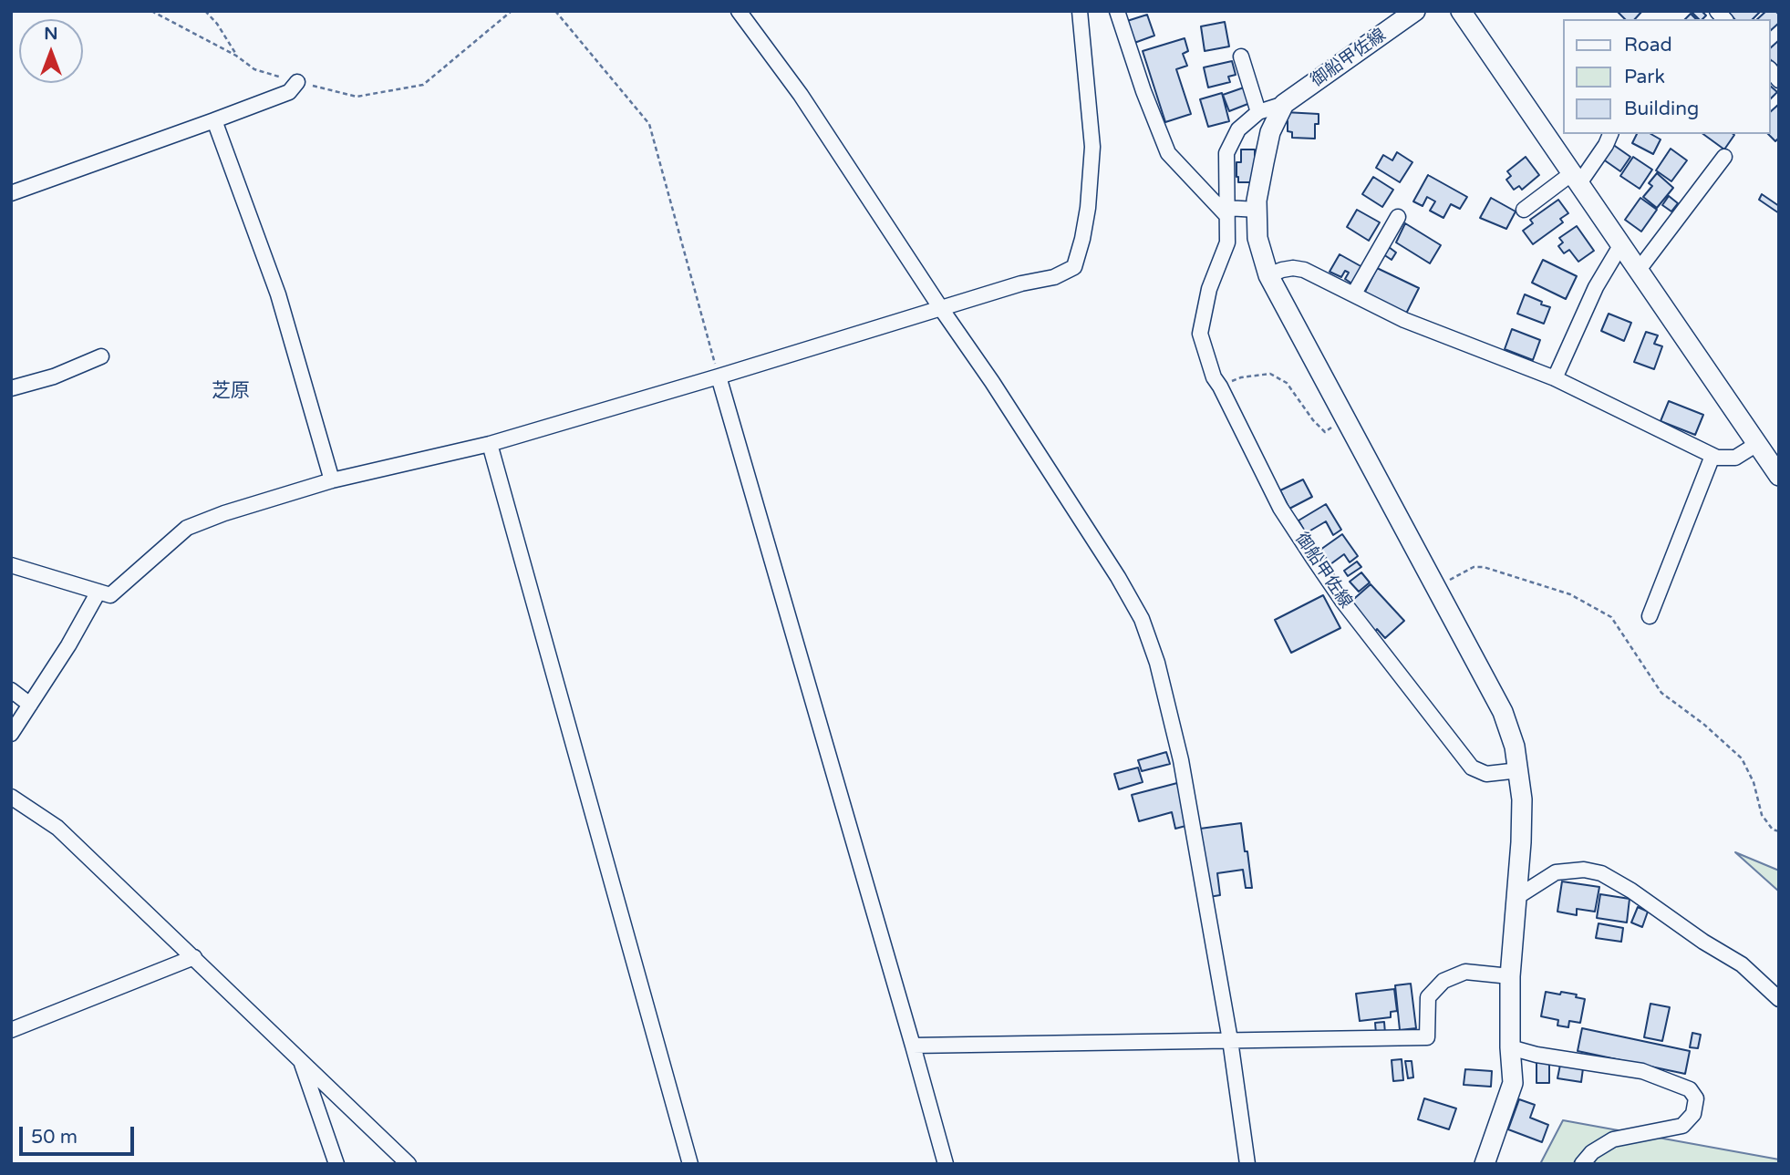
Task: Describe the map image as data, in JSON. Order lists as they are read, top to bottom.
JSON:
{
  "streets": {
    "main road": ["御船甲佐線"]
  },
  "districts": ["芝原"],
  "legend": ["Road", "Park", "Building"],
  "scale_bar": "50 m",
  "north": "top"
}
